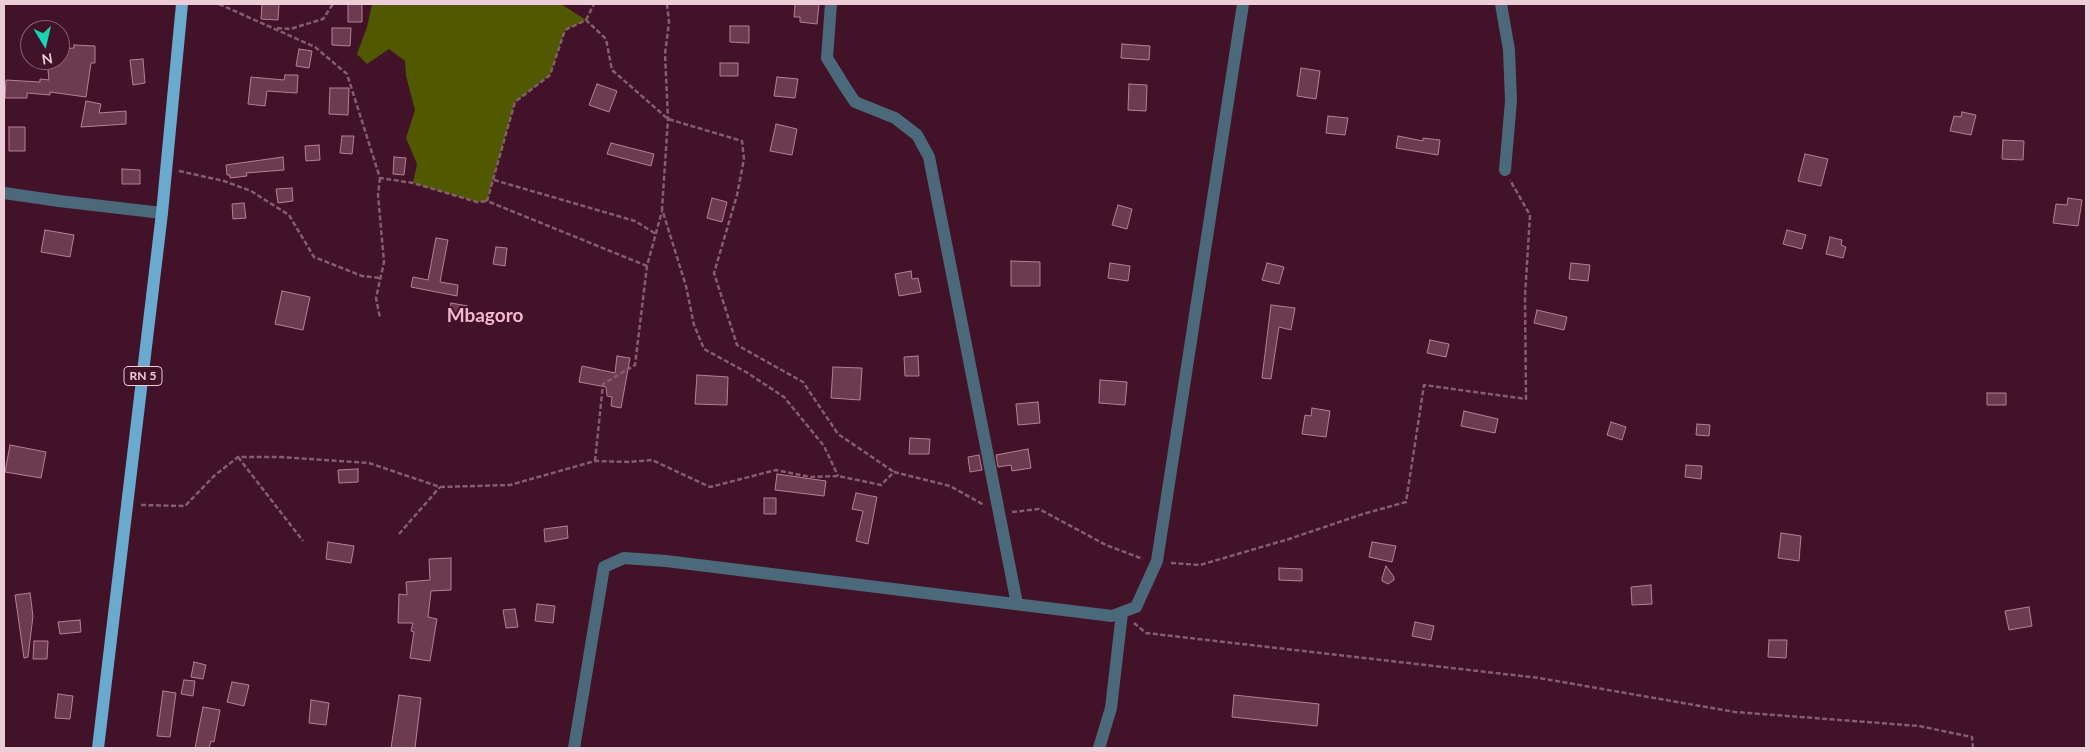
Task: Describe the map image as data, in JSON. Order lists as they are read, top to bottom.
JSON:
{
  "streets": {
    "main road": ["RN 5"]
  },
  "districts": ["Mbagoro"],
  "north": "bottom"
}
